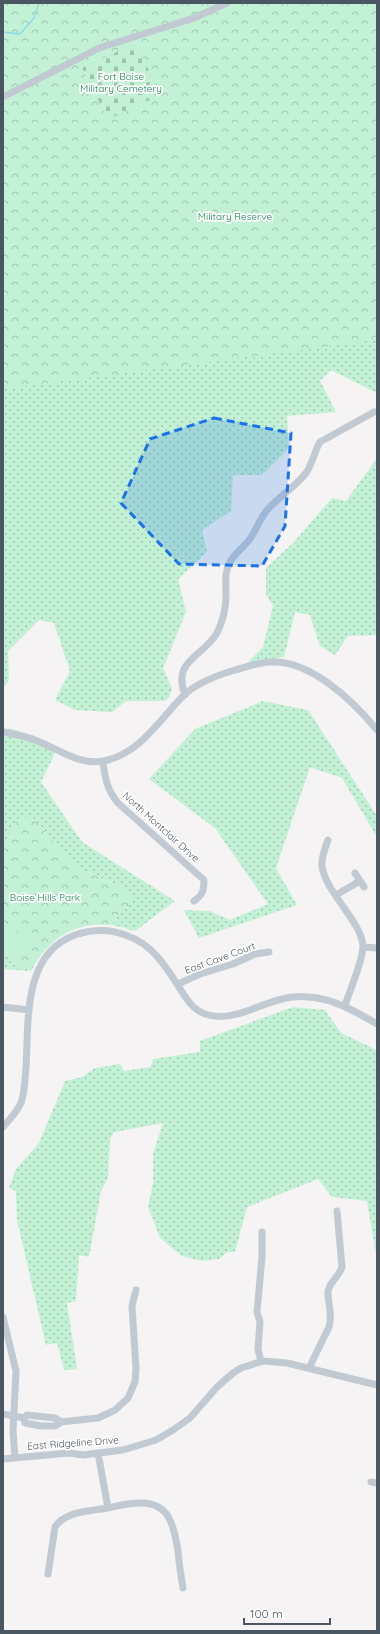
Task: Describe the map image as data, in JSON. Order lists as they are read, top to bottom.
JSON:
{
  "streets": {
    "street": ["North Montclair Drive", "East Cave Court", "East Ridgeline Drive"]
  },
  "parks": ["Fort Boise Military Cemetery", "Military Reserve", "Boise Hills Park"],
  "scale_bar": "100 m"
}
